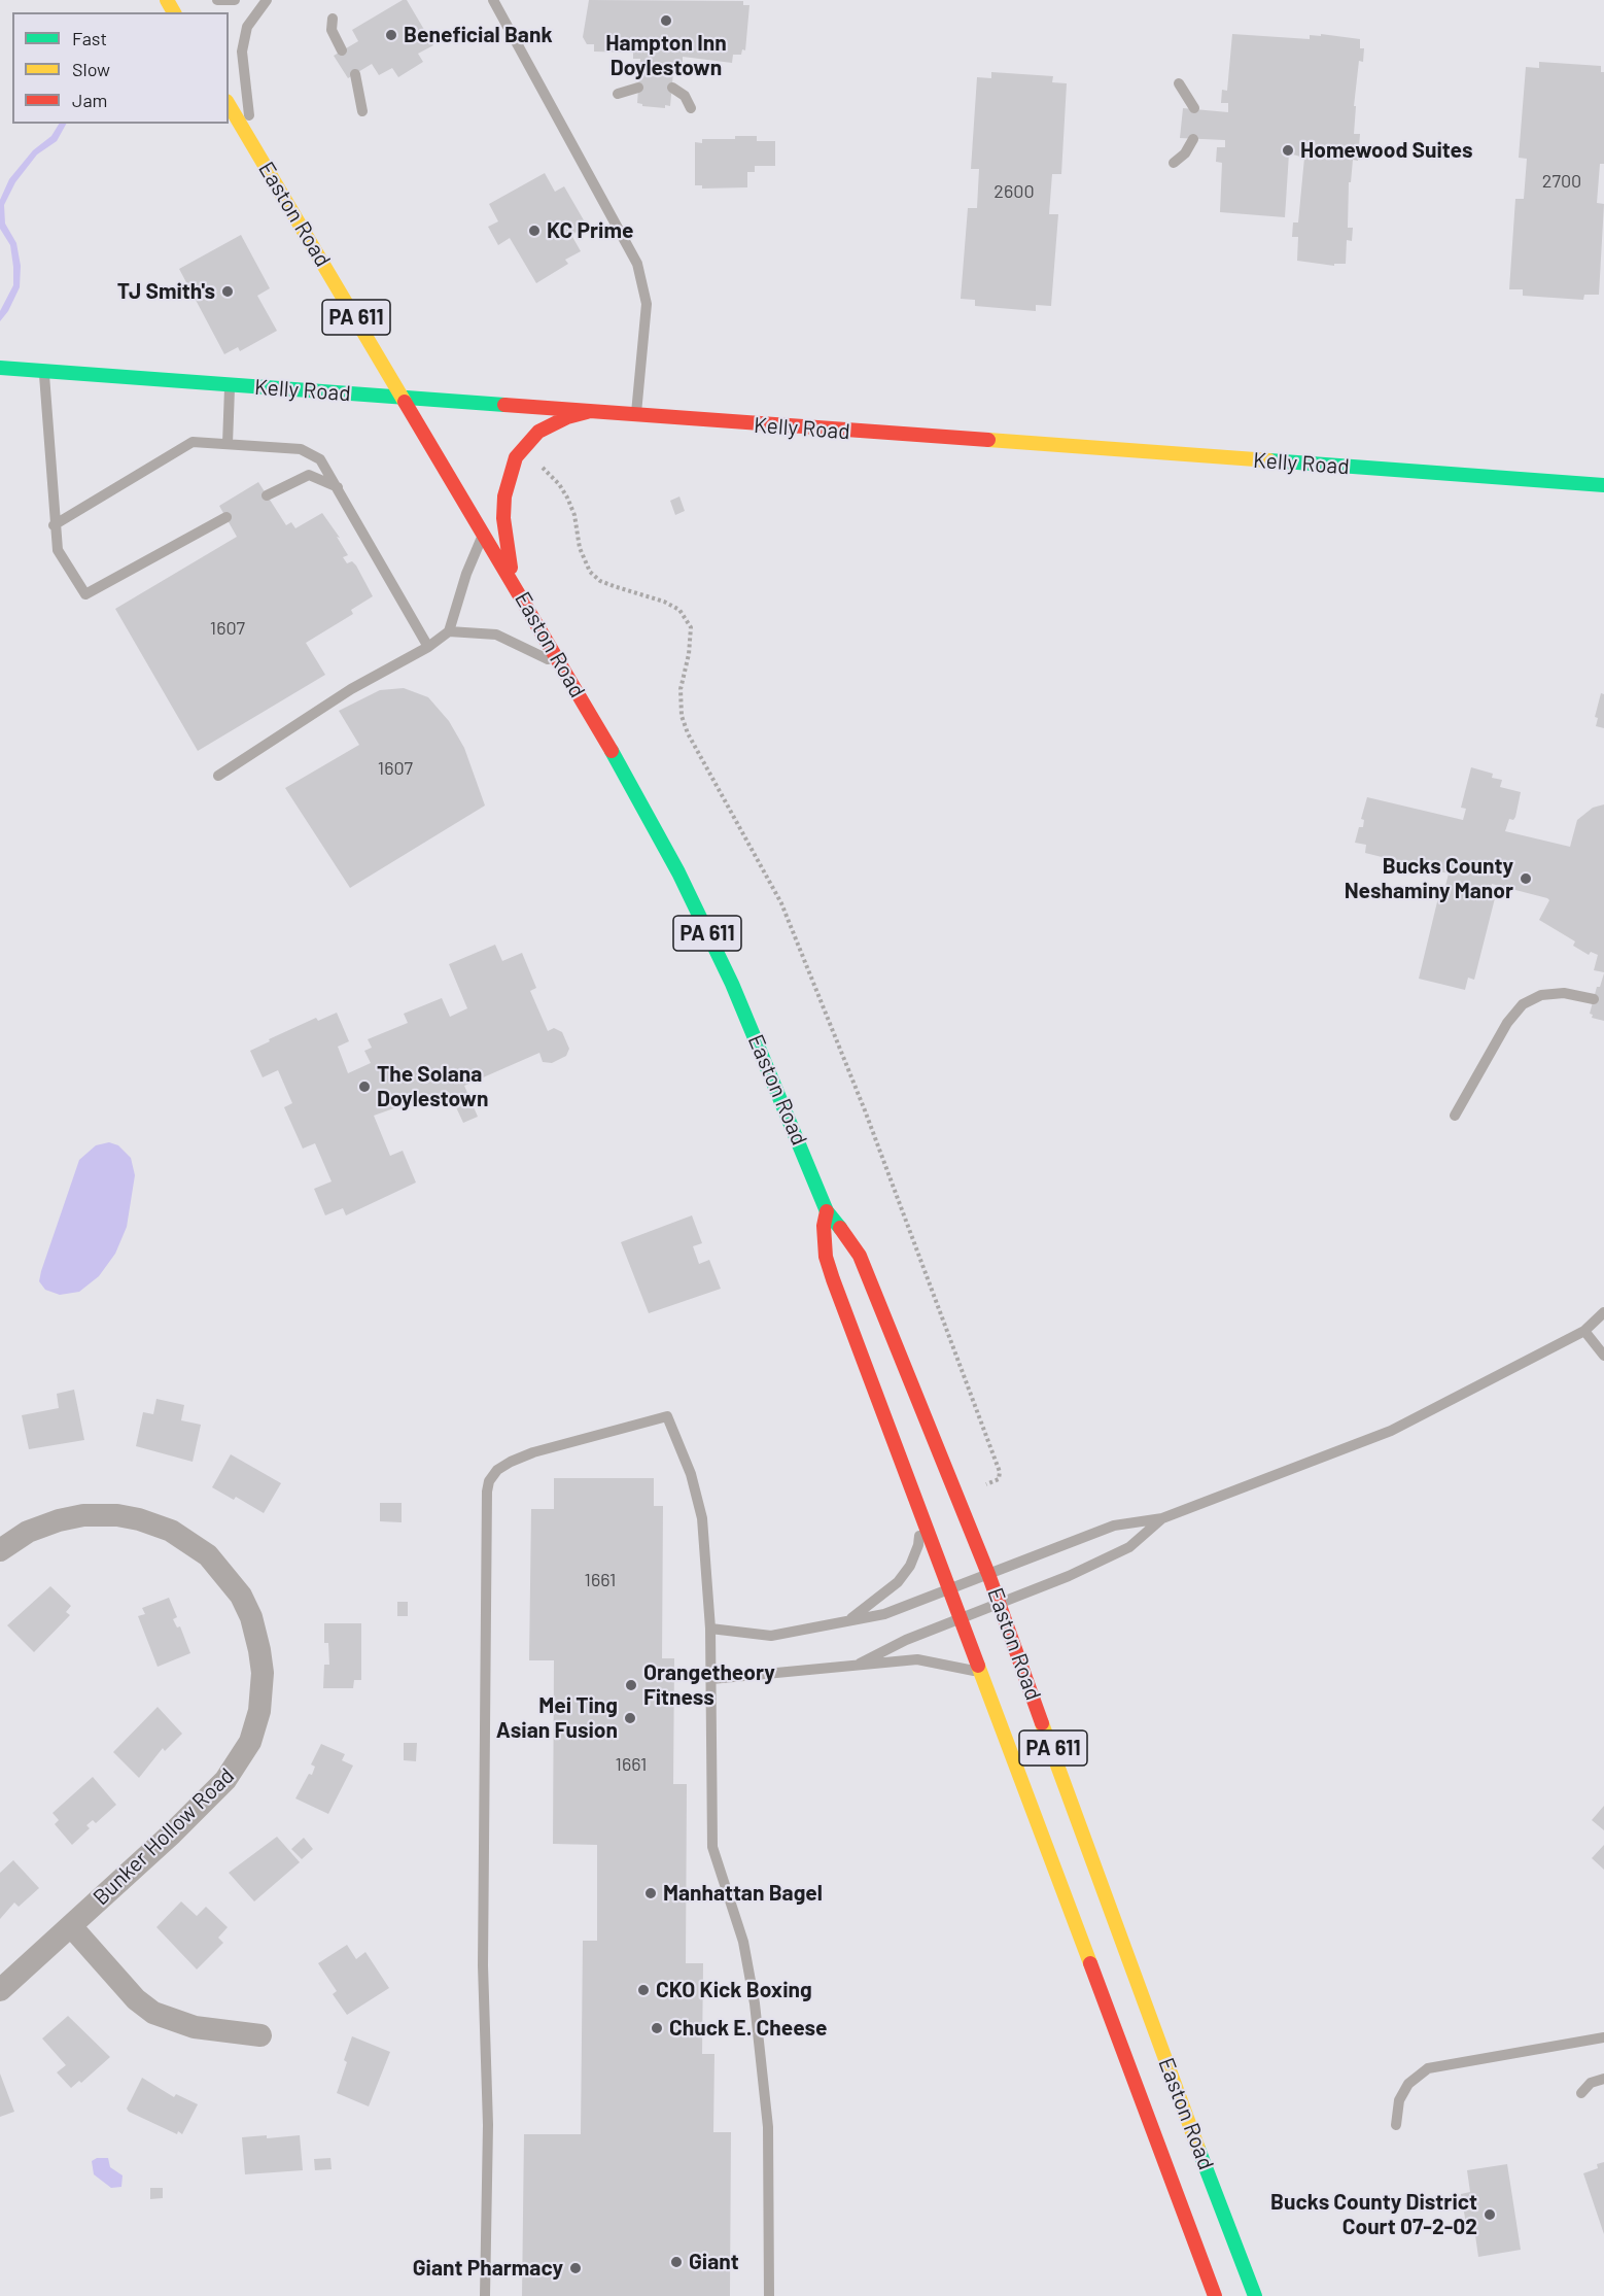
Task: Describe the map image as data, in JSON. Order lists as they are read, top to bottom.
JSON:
{
  "streets": {
    "main road": ["Easton Road", "PA 611", "Kelly Road"],
    "street": ["Bunker Hollow Road"]
  },
  "crossings": [
    ["Easton Road", "Kelly Road"]
  ],
  "places": [
    "Hampton Inn Doylestown",
    "Beneficial Bank",
    "Homewood Suites",
    "KC Prime",
    "TJ Smith's",
    "Bucks County Neshaminy Manor",
    "The Solana Doylestown",
    "Orangetheory Fitness",
    "Mei Ting Asian Fusion",
    "Manhattan Bagel",
    "CKO Kick Boxing",
    "Chuck E. Cheese",
    "Bucks County District Court 07-2-02",
    "Giant",
    "Giant Pharmacy"
  ],
  "house_numbers": [
    "2700",
    "2600",
    "1607",
    "1607",
    "1661",
    "1661"
  ],
  "legend": ["Fast", "Slow", "Jam"]
}
